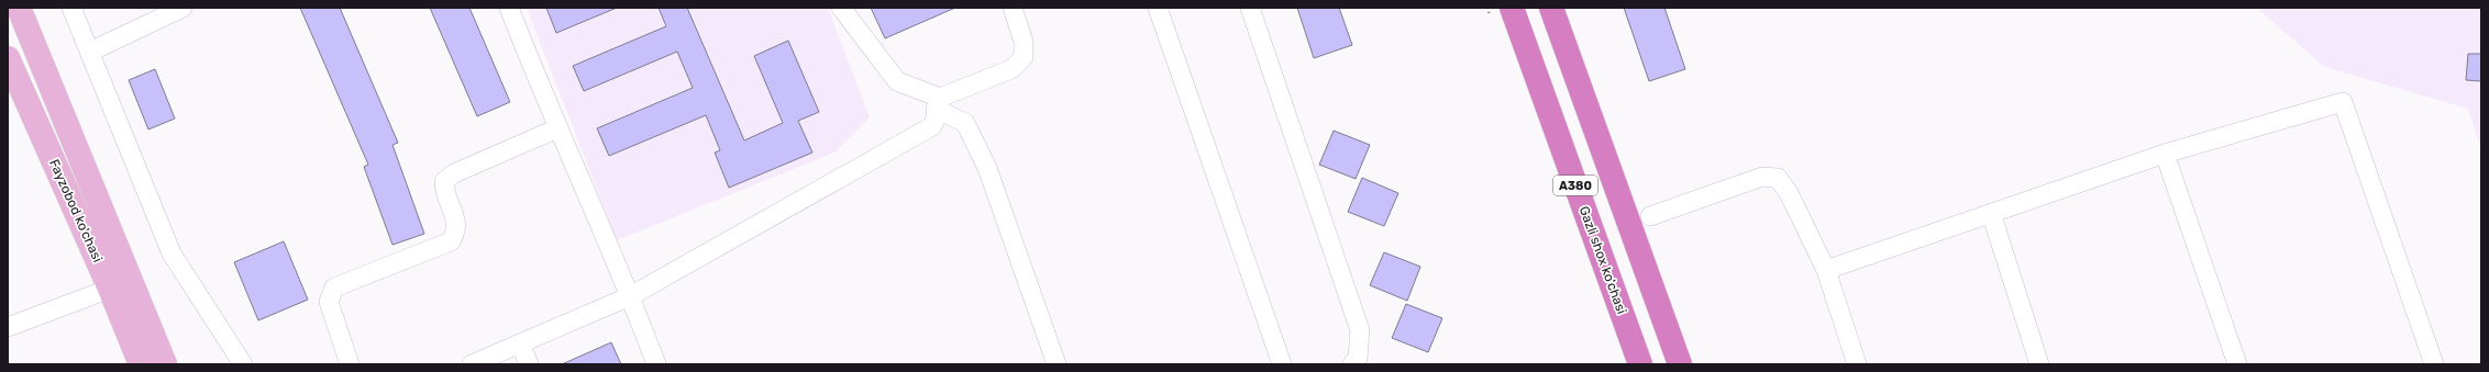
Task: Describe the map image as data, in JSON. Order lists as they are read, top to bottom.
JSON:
{
  "streets": {
    "highway": ["A380", "Gazli shox ko'chasi"],
    "main road": ["Fayzobod ko'chasi"]
  }
}
